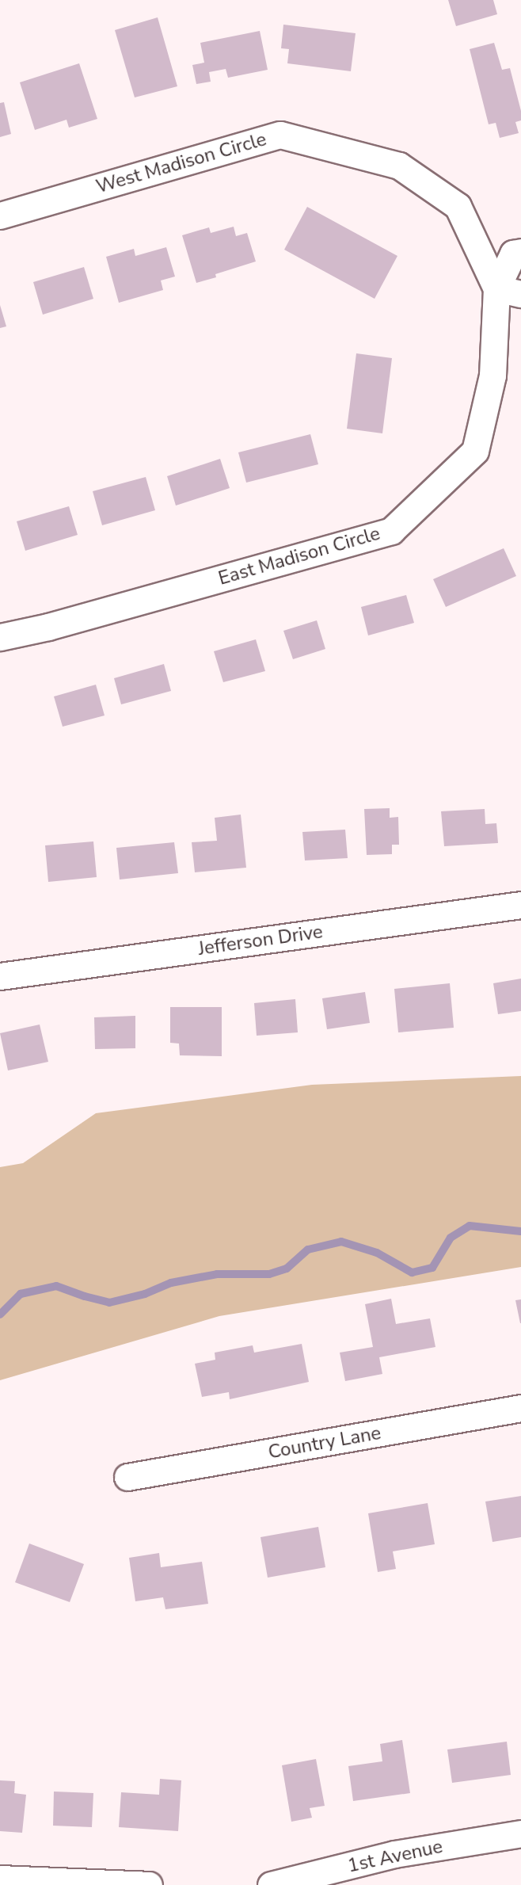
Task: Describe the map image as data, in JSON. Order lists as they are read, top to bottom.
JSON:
{
  "streets": {
    "street": [
      "West Madison Circle",
      "East Madison Circle",
      "Jefferson Drive",
      "Country Lane",
      "1st Avenue"
    ]
  },
  "crossings": [
    ["West Madison Circle", "East Madison Circle"]
  ]
}
